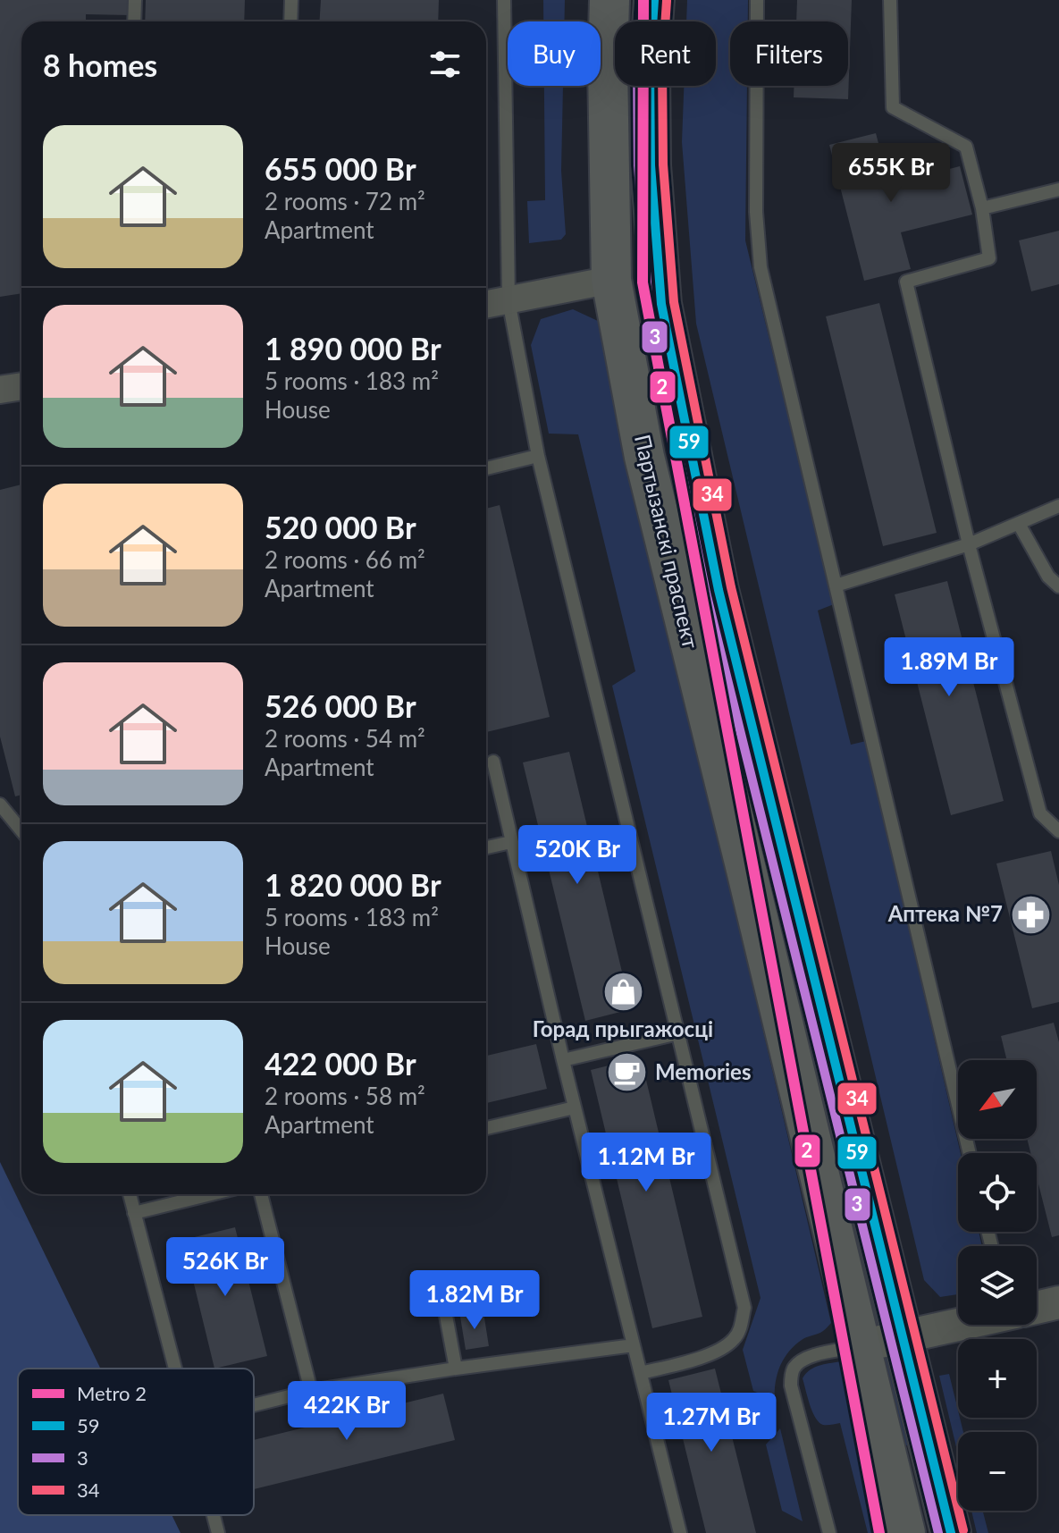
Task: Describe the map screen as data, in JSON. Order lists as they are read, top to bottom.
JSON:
{
  "streets": {
    "main road": ["Партызанскі праспект"]
  },
  "places": {
    "pharmacy": ["Аптека №7"],
    "shop": ["Горад прыгажосці"],
    "cafe": ["Memories"]
  },
  "lines": [
    "metro line 2",
    "transit line 59",
    "transit line 3",
    "transit line 34"
  ],
  "legend": [
    "Metro 2",
    "59",
    "3",
    "34"
  ],
  "north": "bottom left",
  "page": {
    "chip": ["Buy", "Rent", "Filters"],
    "heading": "8 homes",
    "list": [
      {
        "name": "655 000 Br",
        "note": "2 rooms · 72 m² · Apartment"
      },
      {
        "name": "1 890 000 Br",
        "note": "5 rooms · 183 m² · House"
      },
      {
        "name": "520 000 Br",
        "note": "2 rooms · 66 m² · Apartment"
      },
      {
        "name": "526 000 Br",
        "note": "2 rooms · 54 m² · Apartment"
      },
      {
        "name": "1 820 000 Br",
        "note": "5 rooms · 183 m² · House"
      },
      {
        "name": "422 000 Br",
        "note": "2 rooms · 58 m² · Apartment"
      }
    ],
    "price": [
      "655K Br",
      "1.89M Br",
      "520K Br",
      "1.12M Br",
      "526K Br",
      "1.82M Br",
      "422K Br",
      "1.27M Br"
    ],
    "map_buttons": ["+", "−"]
  }
}
